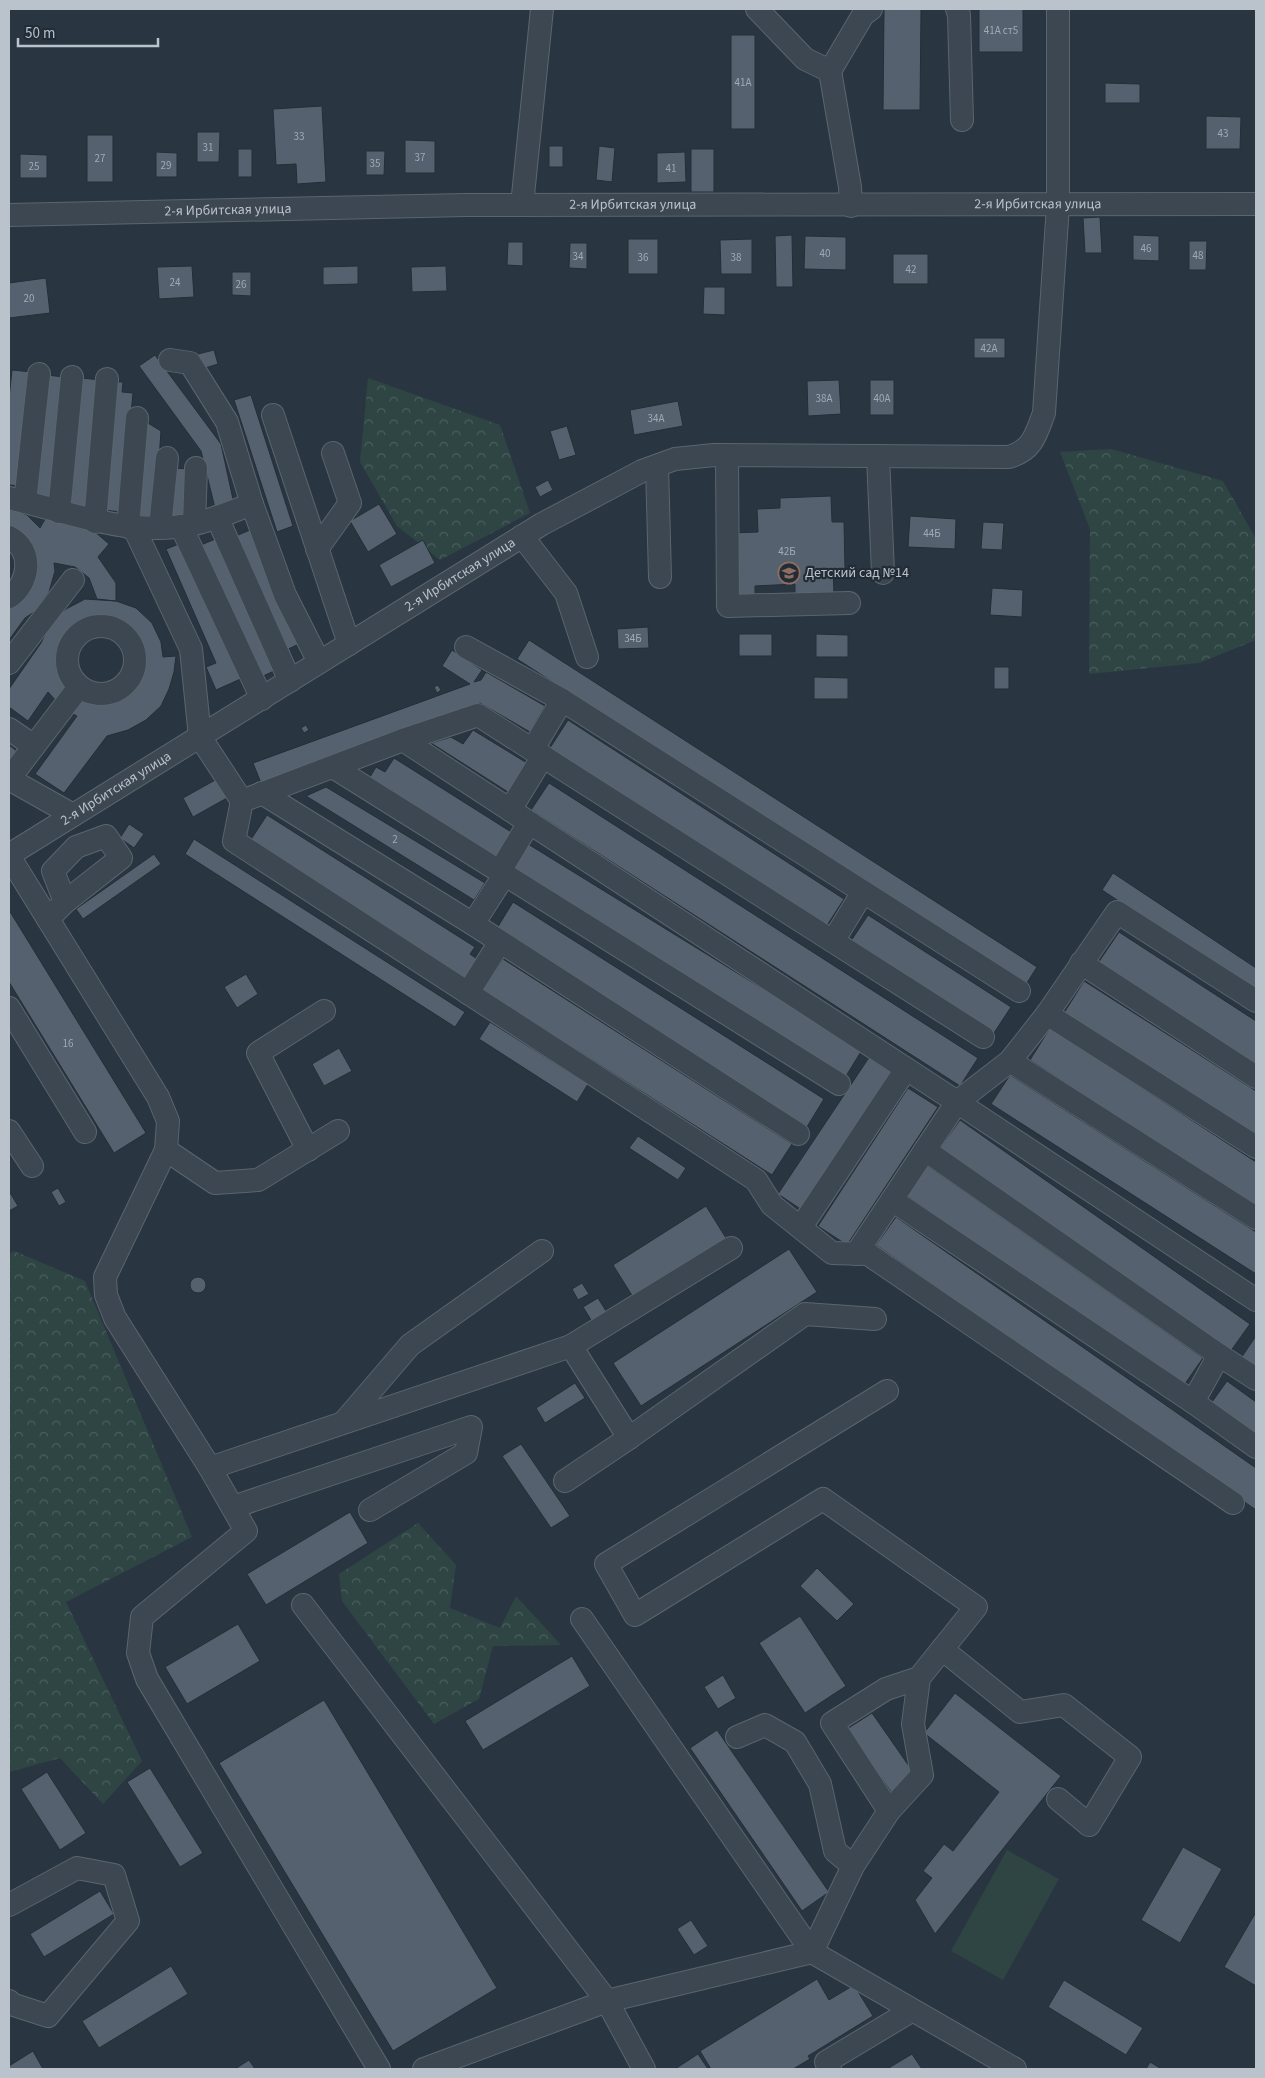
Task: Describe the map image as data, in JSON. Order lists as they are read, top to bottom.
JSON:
{
  "streets": {
    "street": ["2-я Ирбитская улица"]
  },
  "places": {
    "school or university": ["Детский сад №14"]
  },
  "house_numbers": [
    "41А ст5",
    "41А",
    "43",
    "33",
    "31",
    "37",
    "27",
    "35",
    "29",
    "25",
    "41",
    "46",
    "40",
    "48",
    "34",
    "36",
    "38",
    "42",
    "24",
    "26",
    "20",
    "42А",
    "38А",
    "40А",
    "34А",
    "44Б",
    "42Б",
    "34Б",
    "2",
    "16"
  ],
  "scale_bar": "50 m"
}
